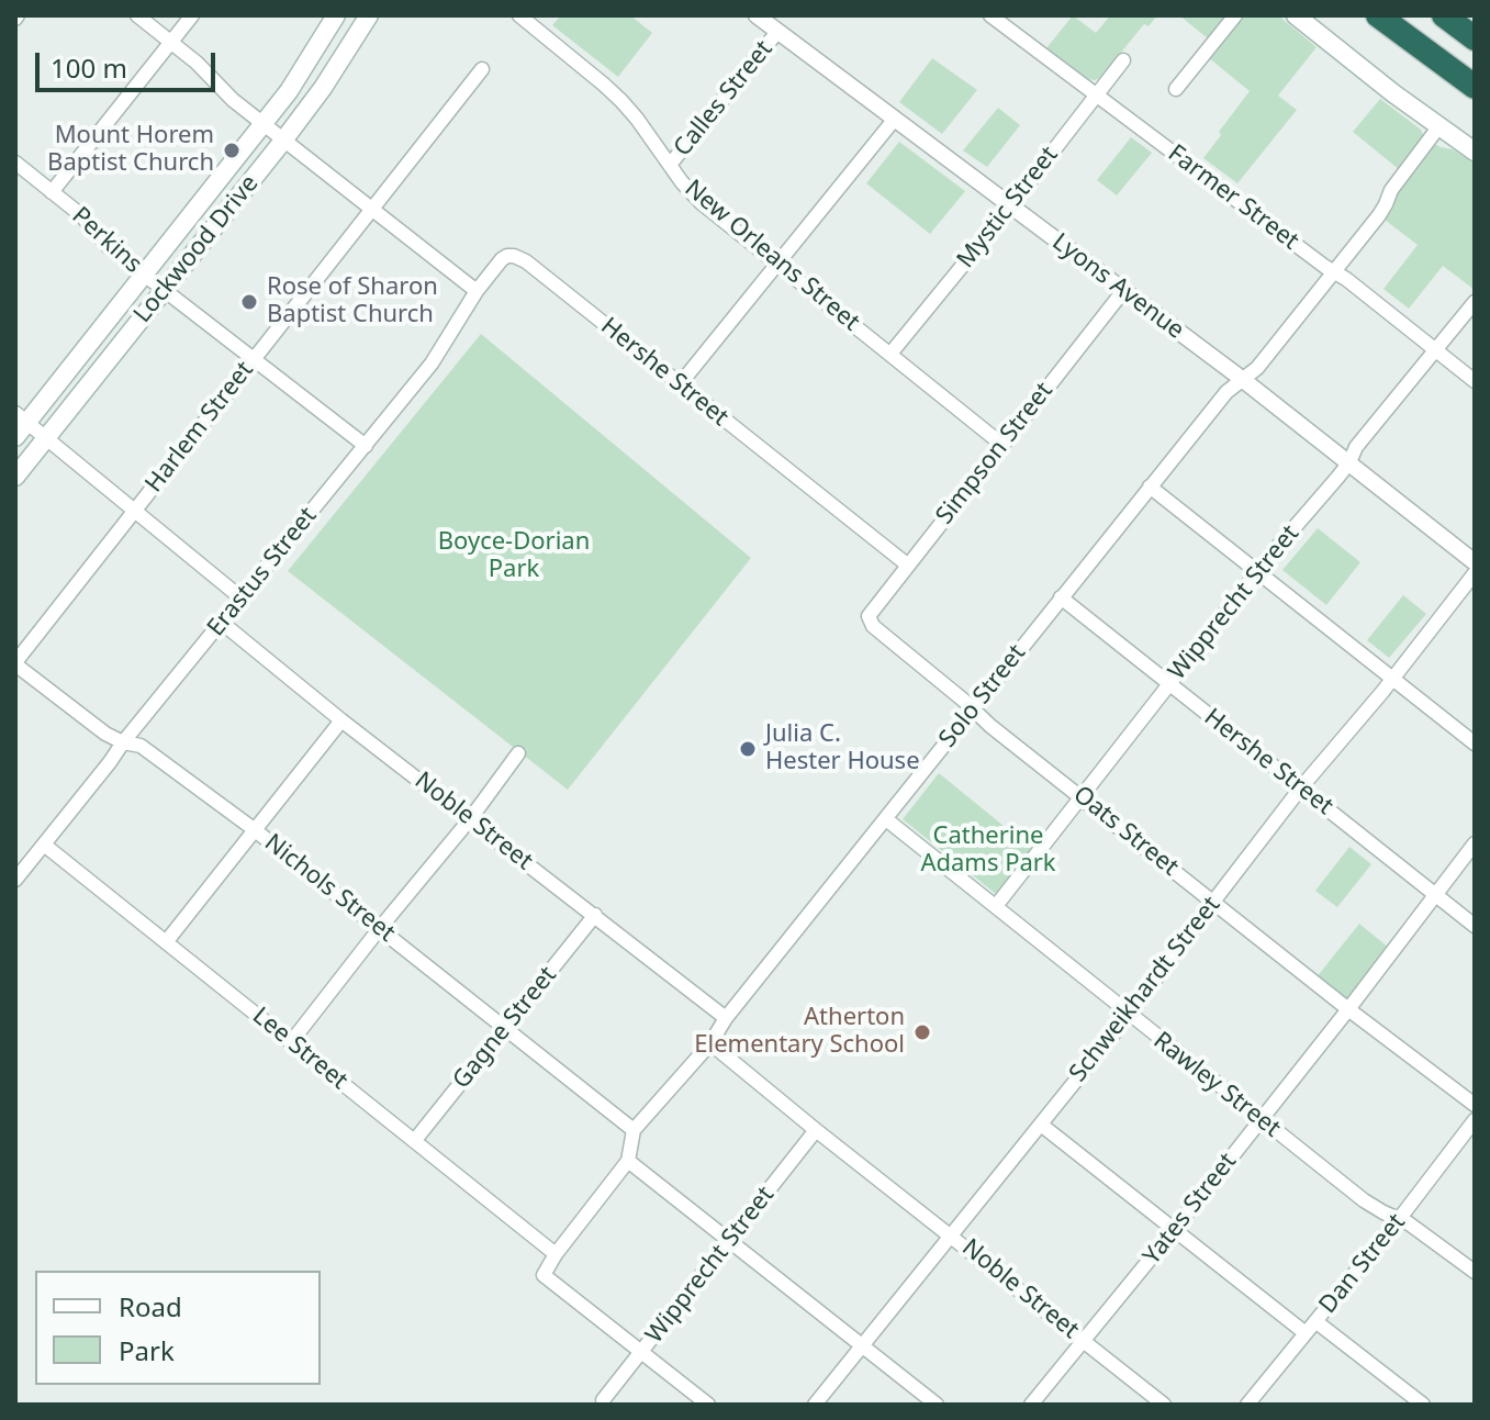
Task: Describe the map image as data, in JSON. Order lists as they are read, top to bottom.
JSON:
{
  "streets": {
    "main road": ["Lockwood Drive"],
    "street": [
      "Calles Street",
      "Farmer Street",
      "Mystic Street",
      "Perkins",
      "New Orleans Street",
      "Lyons Avenue",
      "Hershe Street",
      "Harlem Street",
      "Simpson Street",
      "Erastus Street",
      "Wipprecht Street",
      "Solo Street",
      "Noble Street",
      "Oats Street",
      "Nichols Street",
      "Schweikhardt Street",
      "Gagne Street",
      "Lee Street",
      "Rawley Street",
      "Yates Street",
      "Dan Street"
    ]
  },
  "crossings": [
    ["Calles Street", "New Orleans Street"],
    ["Calles Street", "Lyons Avenue"],
    ["Farmer Street", "Mystic Street"],
    ["Farmer Street", "Wipprecht Street"],
    ["Farmer Street", "Solo Street"],
    ["Mystic Street", "New Orleans Street"],
    ["Mystic Street", "Lyons Avenue"],
    ["Perkins", "Lockwood Drive"],
    ["Perkins", "Harlem Street"],
    ["Perkins", "Erastus Street"],
    ["New Orleans Street", "Simpson Street"],
    ["Lyons Avenue", "Simpson Street"],
    ["Lyons Avenue", "Wipprecht Street"],
    ["Lyons Avenue", "Solo Street"],
    ["Hershe Street", "Simpson Street"],
    ["Hershe Street", "Erastus Street"],
    ["Hershe Street", "Wipprecht Street"],
    ["Hershe Street", "Solo Street"],
    ["Hershe Street", "Schweikhardt Street"],
    ["Hershe Street", "Yates Street"],
    ["Harlem Street", "Nichols Street"],
    ["Simpson Street", "Oats Street"],
    ["Erastus Street", "Noble Street"],
    ["Erastus Street", "Nichols Street"],
    ["Erastus Street", "Lee Street"],
    ["Wipprecht Street", "Noble Street"],
    ["Wipprecht Street", "Oats Street"],
    ["Wipprecht Street", "Rawley Street"],
    ["Solo Street", "Noble Street"],
    ["Solo Street", "Oats Street"],
    ["Solo Street", "Nichols Street"],
    ["Solo Street", "Rawley Street"],
    ["Noble Street", "Schweikhardt Street"],
    ["Noble Street", "Gagne Street"],
    ["Noble Street", "Yates Street"],
    ["Oats Street", "Schweikhardt Street"],
    ["Oats Street", "Yates Street"],
    ["Nichols Street", "Gagne Street"],
    ["Schweikhardt Street", "Rawley Street"],
    ["Gagne Street", "Lee Street"],
    ["Rawley Street", "Yates Street"],
    ["Rawley Street", "Dan Street"]
  ],
  "parks": ["Boyce-Dorian Park", "Catherine Adams Park"],
  "places": [
    "Mount Horem Baptist Church",
    "Rose of Sharon Baptist Church",
    "Julia C. Hester House",
    "Atherton Elementary School"
  ],
  "legend": ["Road", "Park"],
  "scale_bar": "100 m"
}
